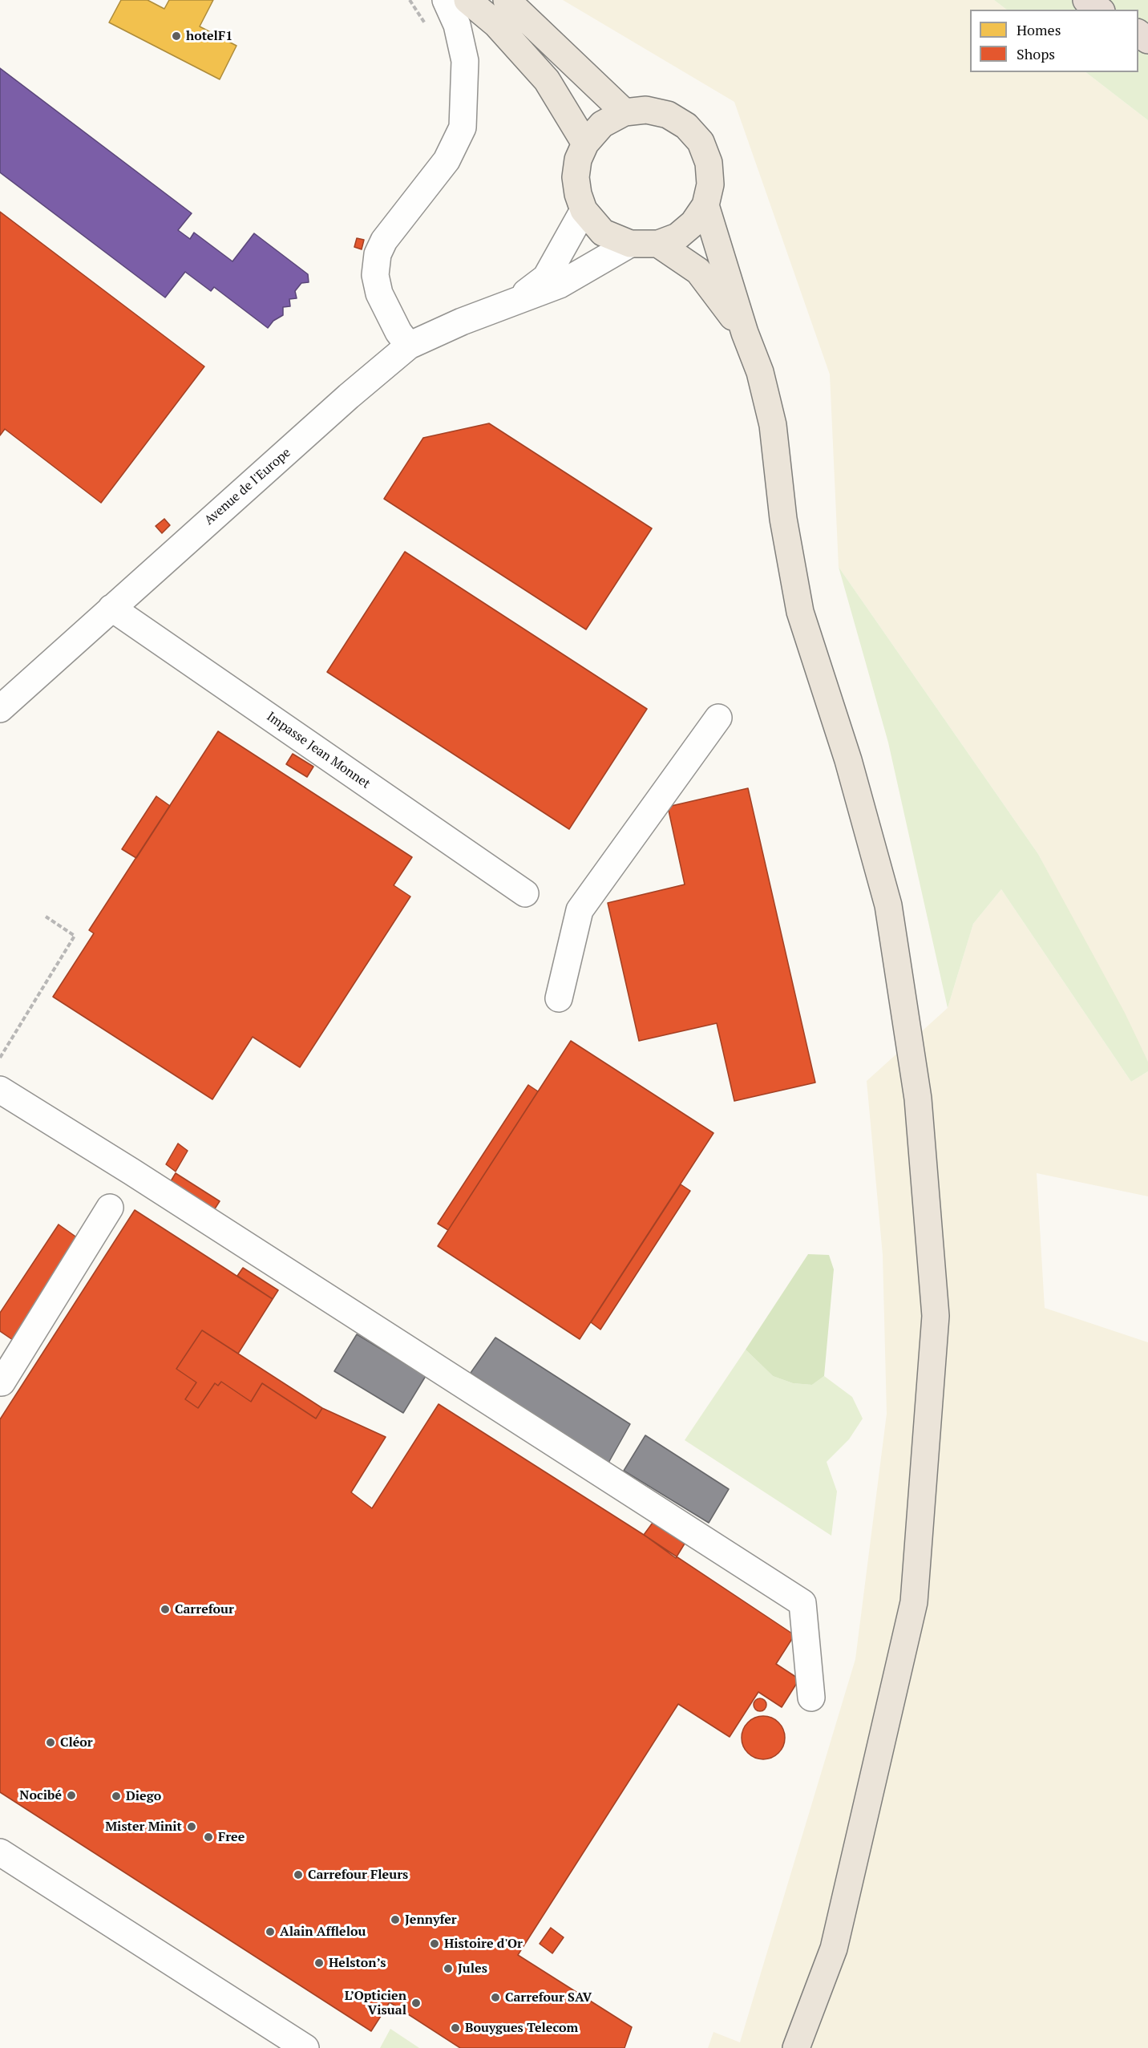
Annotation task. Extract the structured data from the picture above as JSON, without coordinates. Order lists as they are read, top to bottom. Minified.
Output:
{"streets":{"street":["Avenue de l'Europe","Impasse Jean Monnet"]},"crossings":[["Avenue de l'Europe","Impasse Jean Monnet"]],"places":["hotelF1","Carrefour","Cléor","Nocibé","Diego","Mister Minit","Free","Carrefour Fleurs","Jennyfer","Alain Afflelou","Histoire d'Or","Helston’s","Jules","Carrefour SAV","L’Opticien Visual","Bouygues Telecom"],"legend":["Homes","Shops"]}
